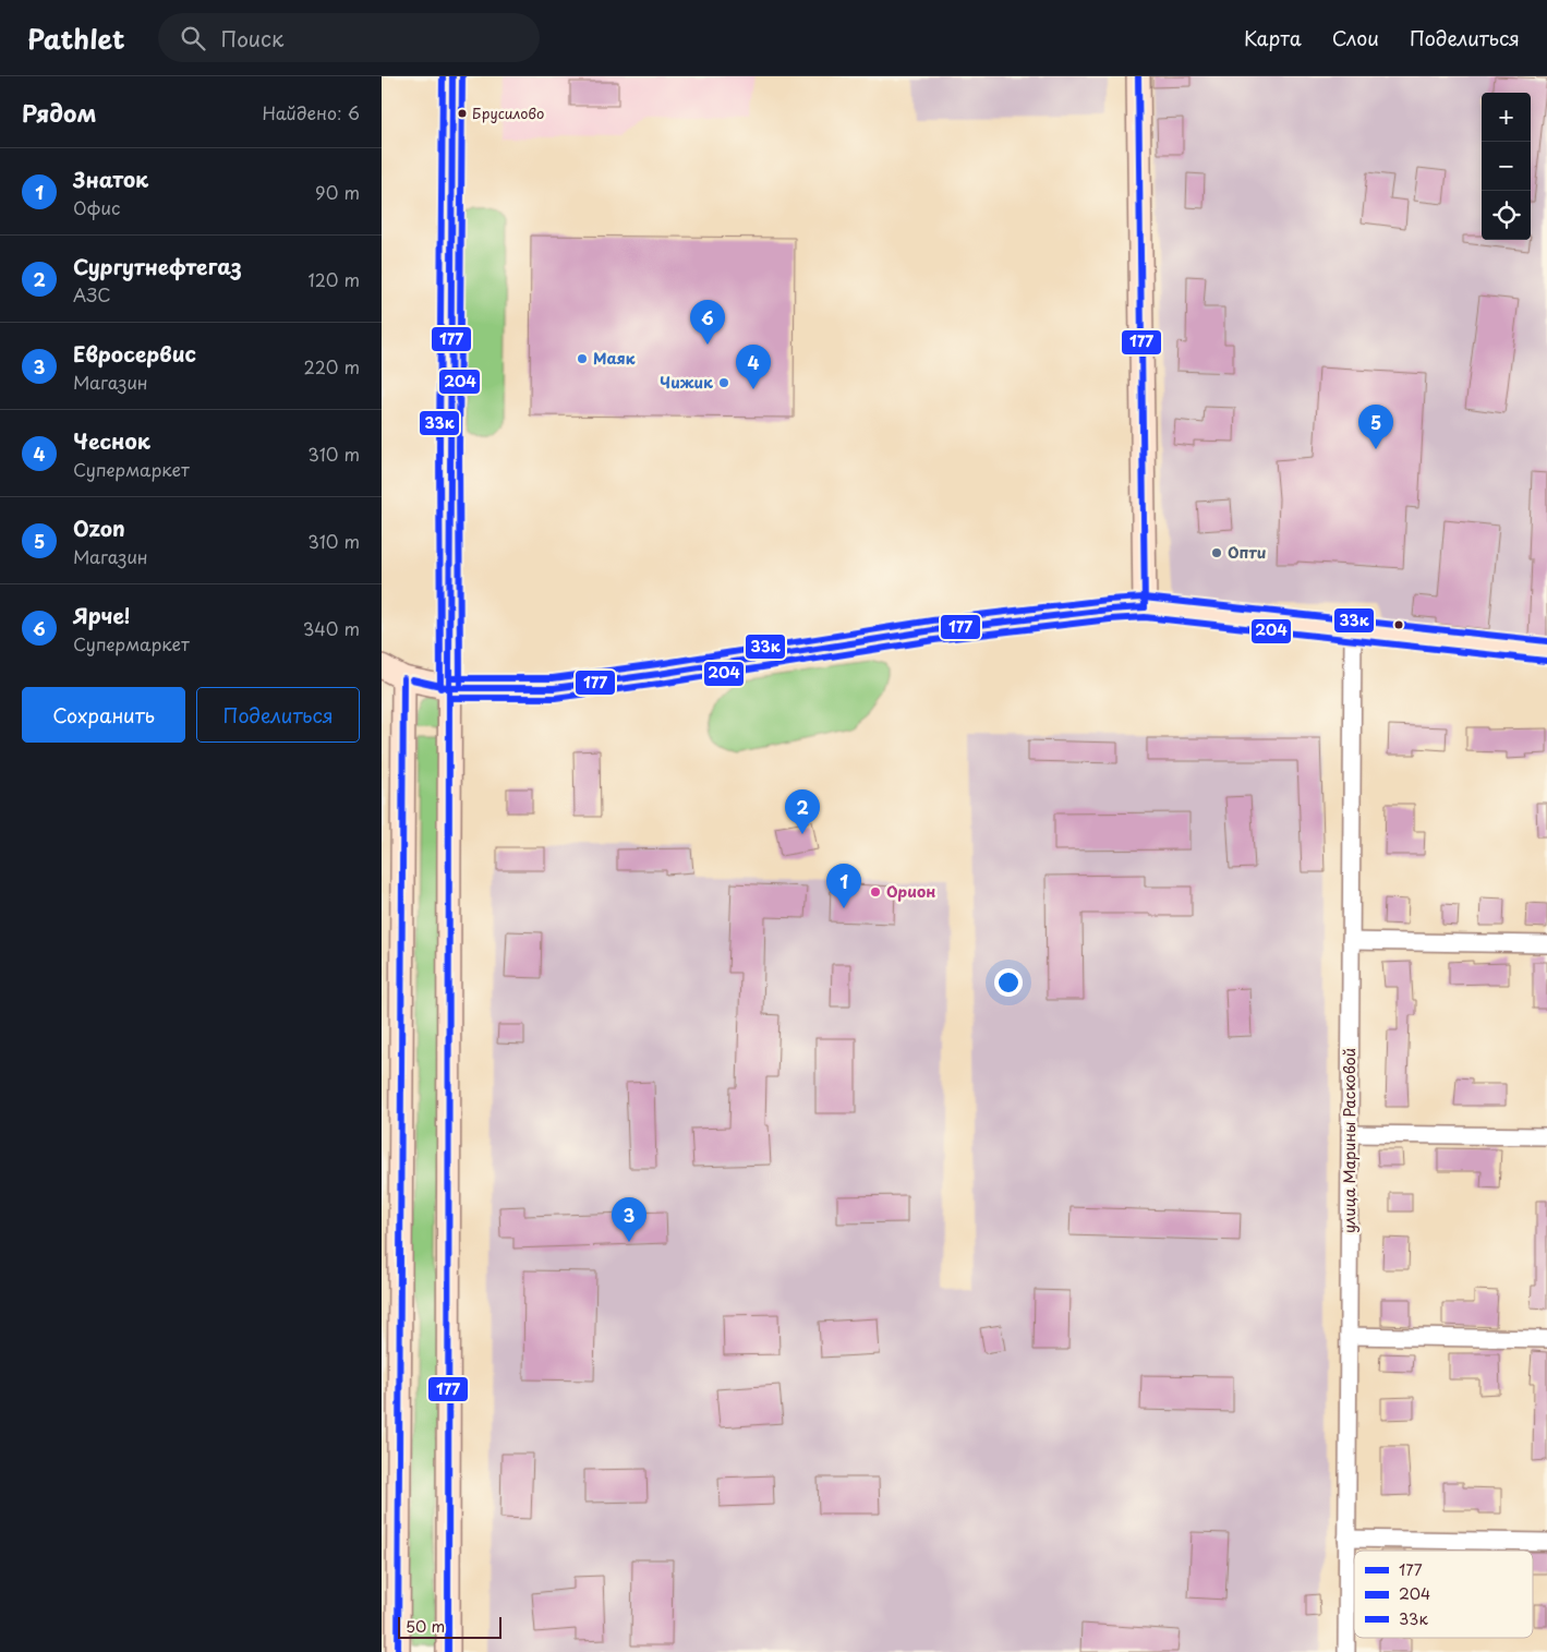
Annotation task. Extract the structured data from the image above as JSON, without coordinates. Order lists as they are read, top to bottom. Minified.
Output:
{"streets":{"street":["улица Марины Расковой"]},"places":["Брусилово","Маяк","Чижик","Опти","Орион"],"lines":["transit line 177","transit line 204","transit line 33к"],"legend":["177","204","33к"],"scale_bar":"50 m","page":{"header":"Pathlet","search":"Поиск","nav":["Карта","Слои","Поделиться"],"heading":["Рядом","Найдено: 6"],"map_buttons":["+","−"],"list":[{"mark":"1","name":"Знаток","note":"Офис","value":"90 m"},{"mark":"2","name":"Сургутнефтегаз","note":"АЗС","value":"120 m"},{"mark":"3","name":"Евросервис","note":"Магазин","value":"220 m"},{"mark":"4","name":"Чеснок","note":"Супермаркет","value":"310 m"},{"mark":"5","name":"Ozon","note":"Магазин","value":"310 m"},{"mark":"6","name":"Ярче!","note":"Супермаркет","value":"340 m"}],"pins":["6","4","5","2","1","3"],"buttons":["Сохранить","Поделиться"],"scale":"50 m"}}
